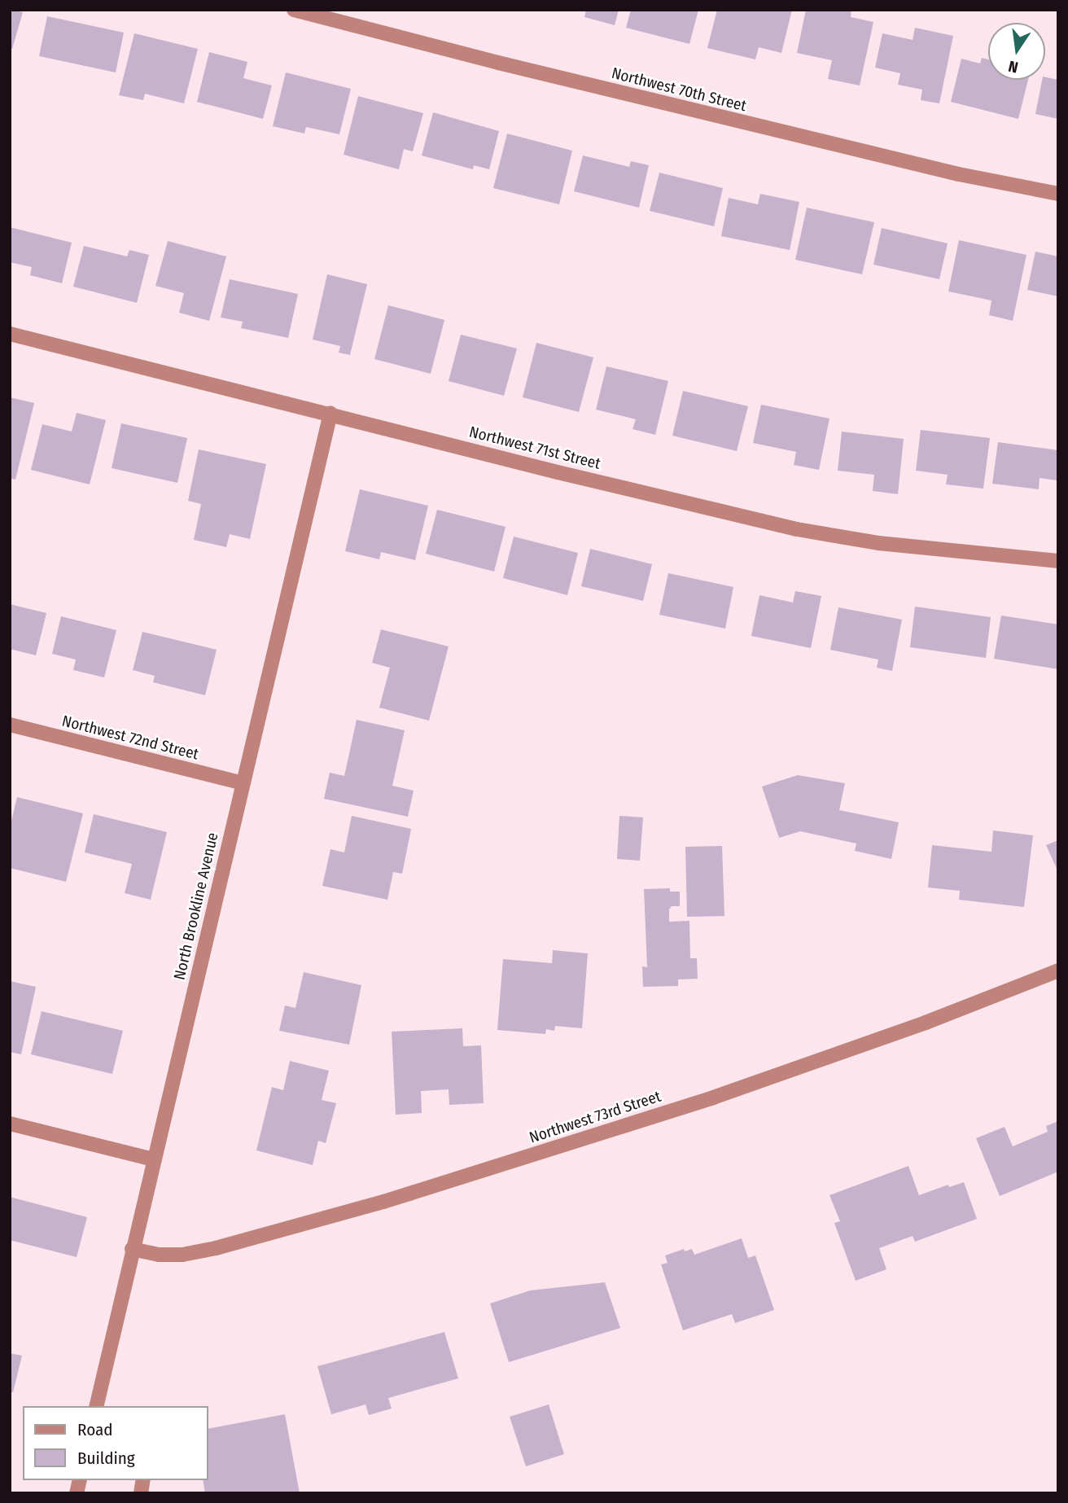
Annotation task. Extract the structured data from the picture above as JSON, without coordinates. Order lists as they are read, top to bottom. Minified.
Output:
{"streets":{"street":["Northwest 70th Street","Northwest 71st Street","Northwest 72nd Street","North Brookline Avenue","Northwest 73rd Street"]},"crossings":[["Northwest 71st Street","North Brookline Avenue"],["Northwest 72nd Street","North Brookline Avenue"],["North Brookline Avenue","Northwest 73rd Street"]],"legend":["Road","Building"],"north":"bottom"}
